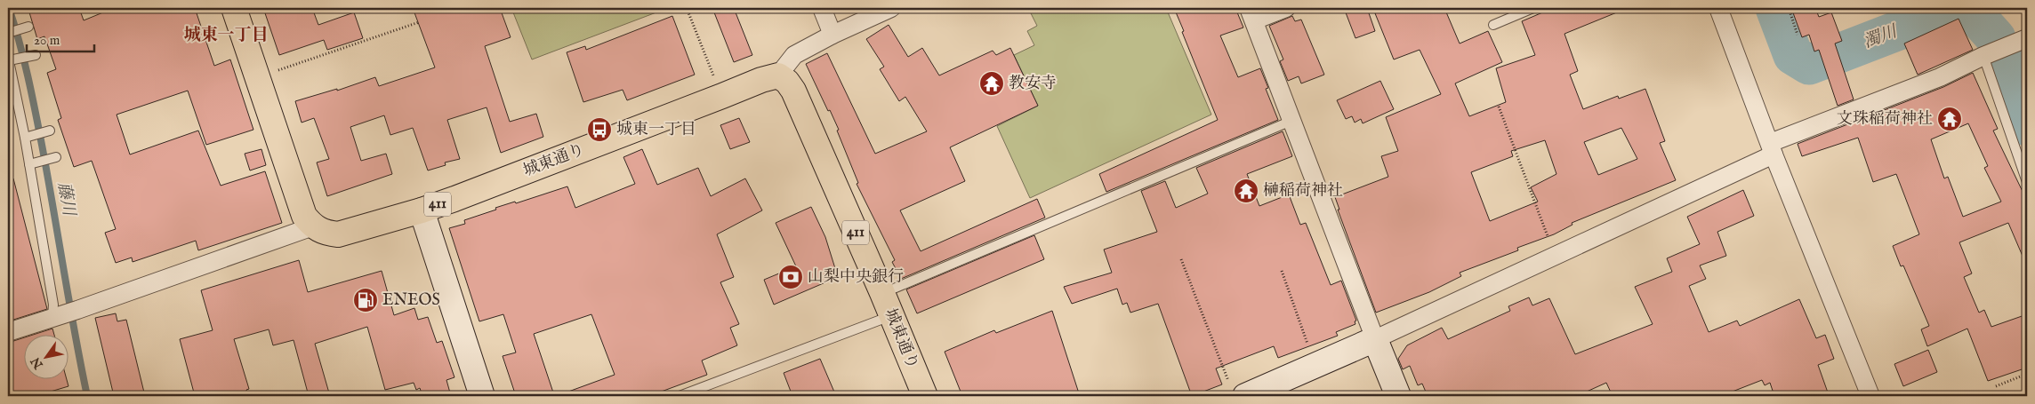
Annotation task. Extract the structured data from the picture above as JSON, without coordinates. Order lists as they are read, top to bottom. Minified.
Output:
{"streets":{"highway":["城東通り","411"]},"districts":["城東一丁目"],"water":["濁川","藤川"],"places":{"temple":["教安寺","文珠稲荷神社","榊稲荷神社"],"bus stop":["城東一丁目"],"bank":["山梨中央銀行"],"fuel station":["ENEOS"]},"scale_bar":"20 m","north":"bottom left"}
